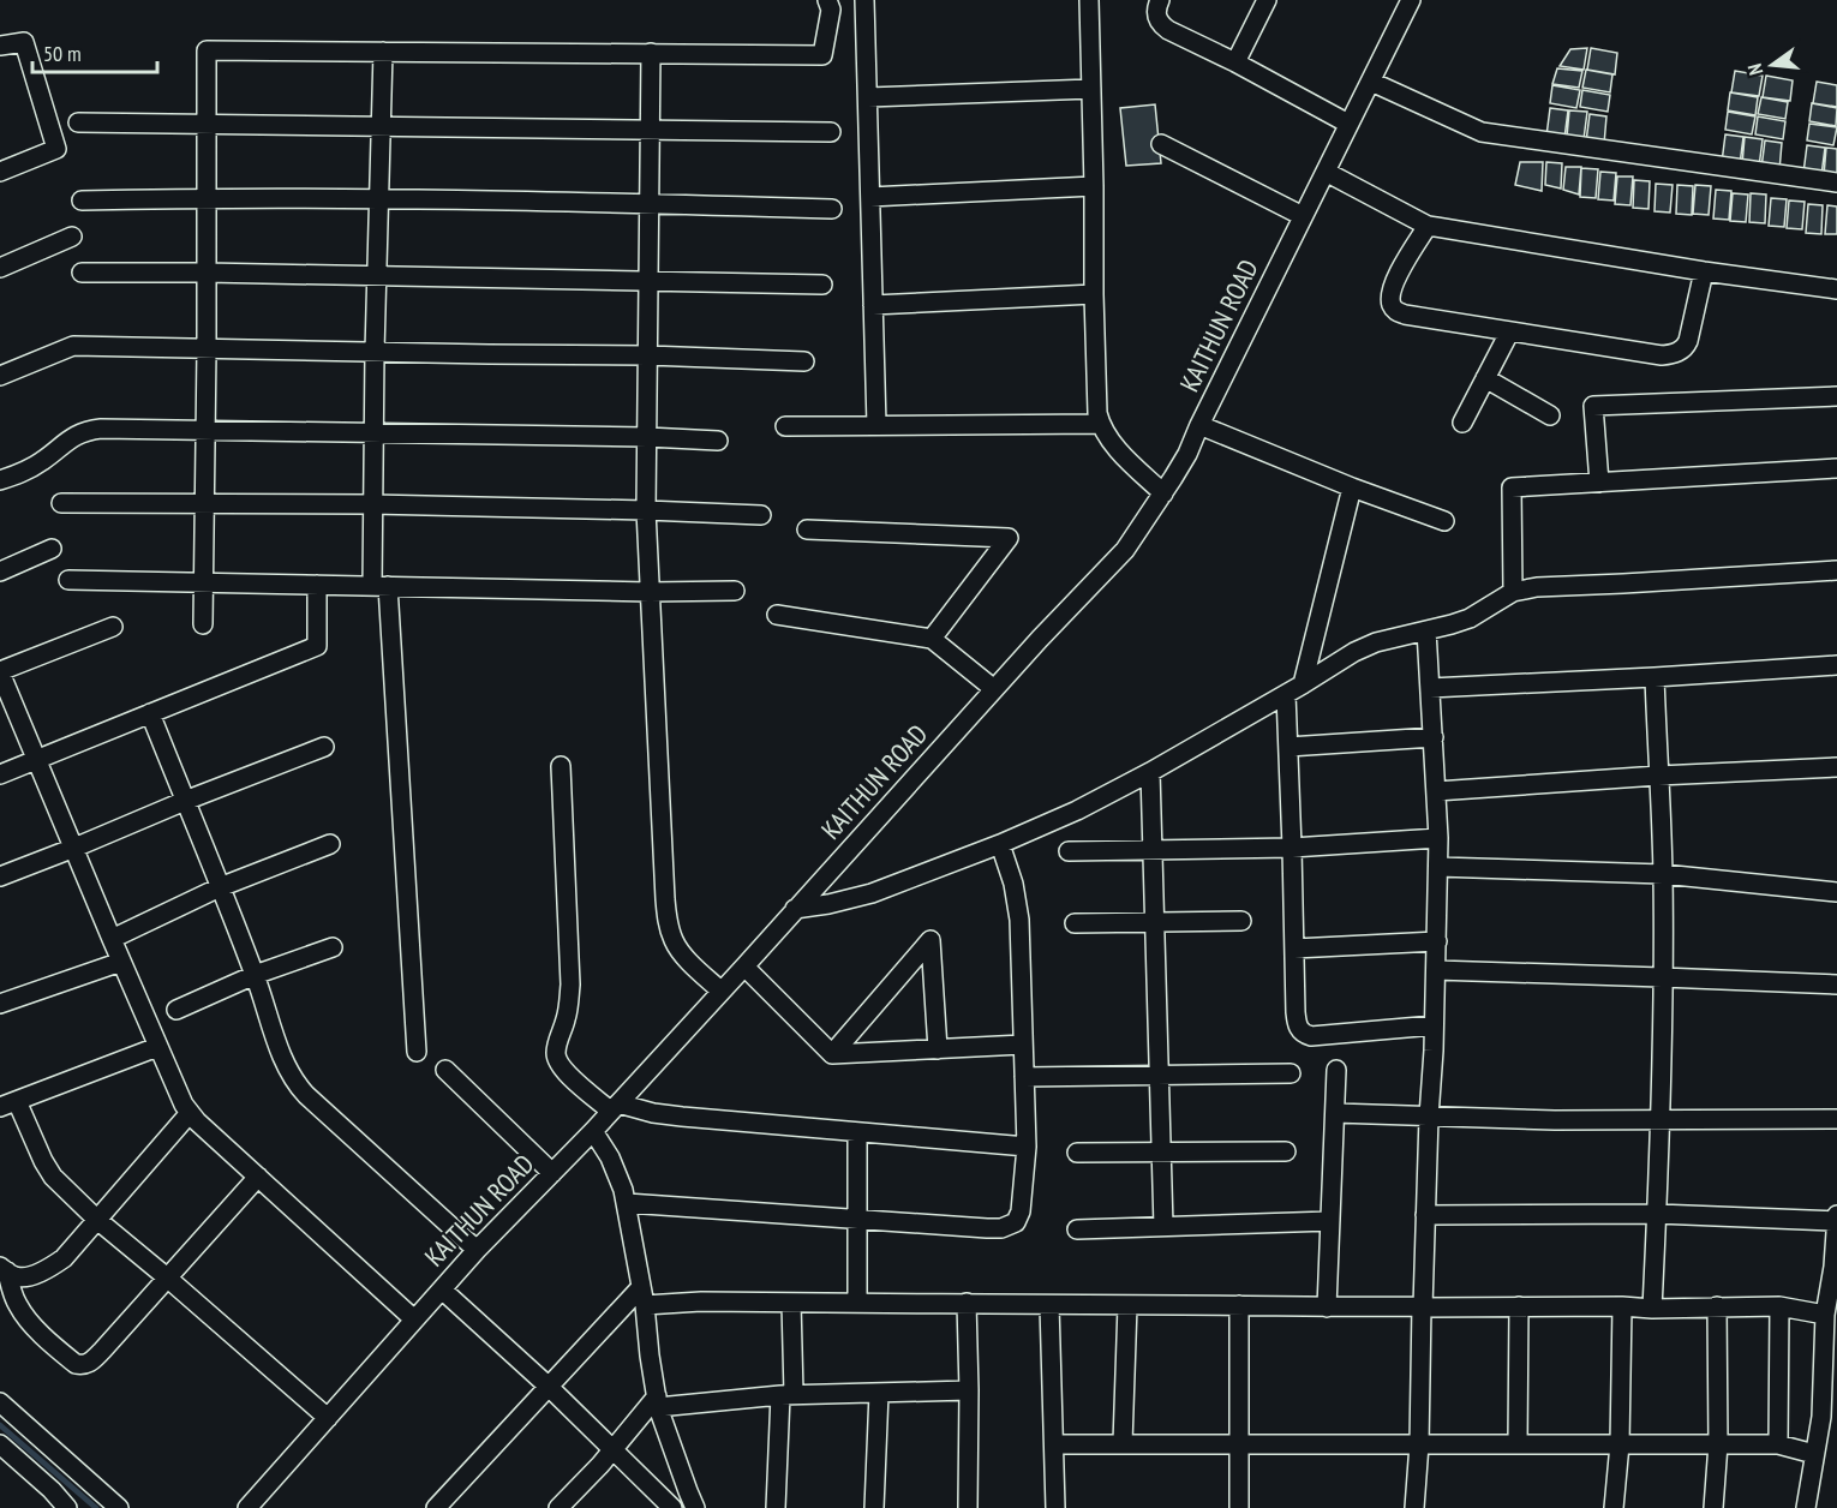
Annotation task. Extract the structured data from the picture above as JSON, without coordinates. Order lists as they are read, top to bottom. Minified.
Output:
{"streets":{"street":["KAITHUN ROAD"]},"scale_bar":"50 m","north":"left"}
